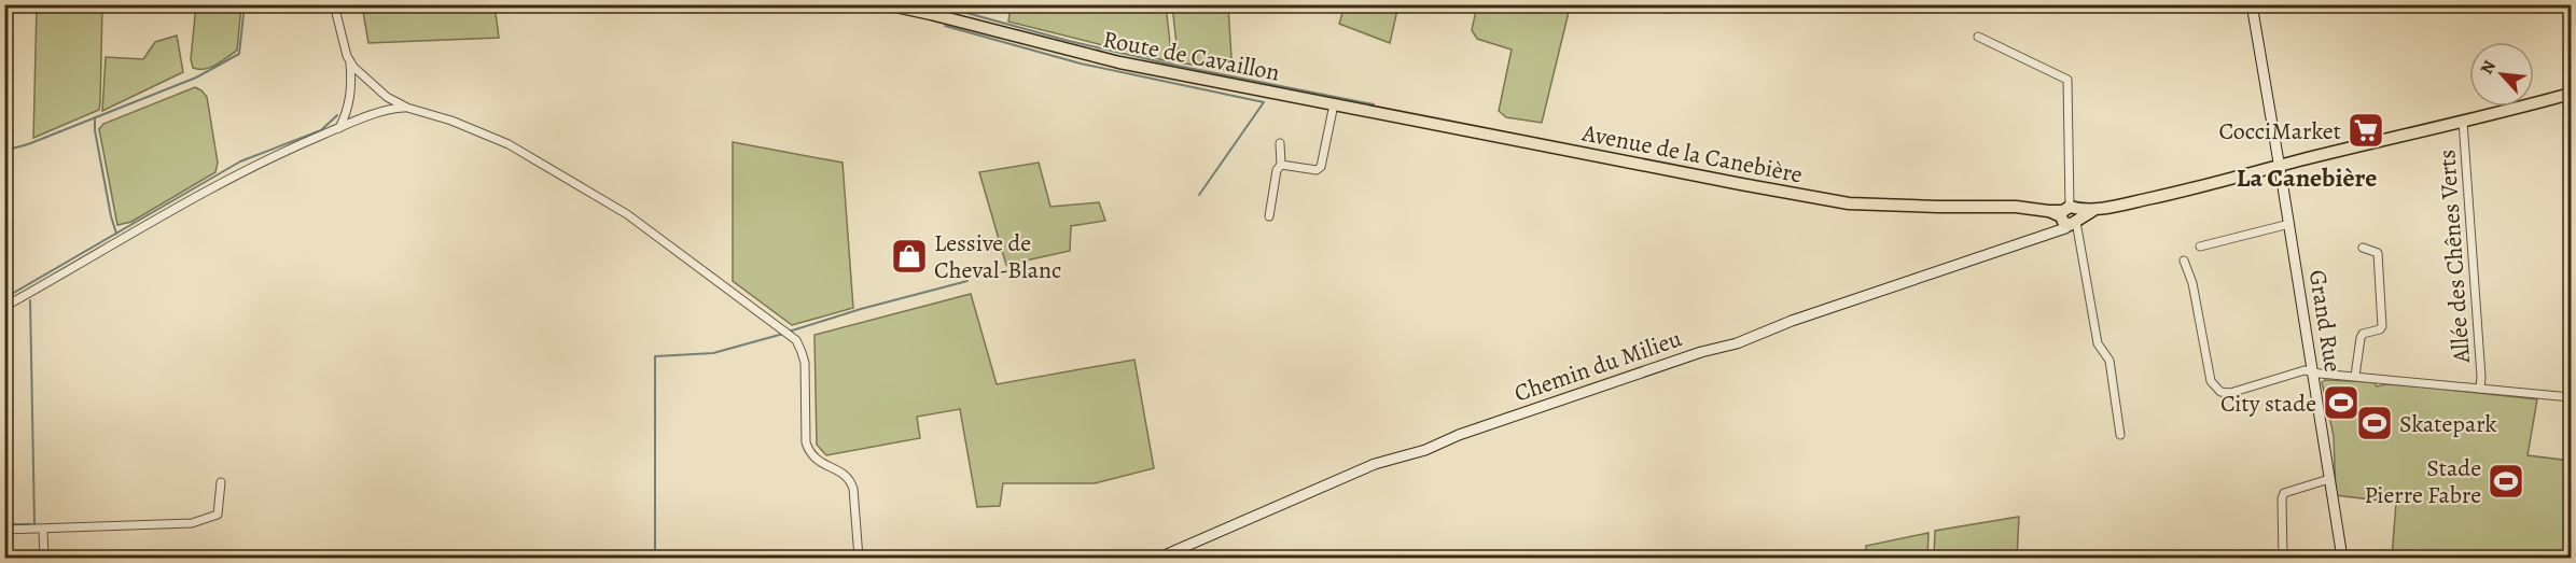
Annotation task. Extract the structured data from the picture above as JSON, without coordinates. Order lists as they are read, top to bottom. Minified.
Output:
{"streets":{"main road":["Route de Cavaillon","Avenue de la Canebière"],"street":["Allée des Chênes Verts","Grand Rue","Chemin du Milieu"]},"crossings":[["Route de Cavaillon","Avenue de la Canebière"],["Avenue de la Canebière","Chemin du Milieu"]],"districts":["La Canebière"],"places":{"supermarket":["CocciMarket"],"shop":["Lessive de Cheval-Blanc"],"sports":["City stade","Skatepark","Stade Pierre Fabre"]},"north":"top left"}
